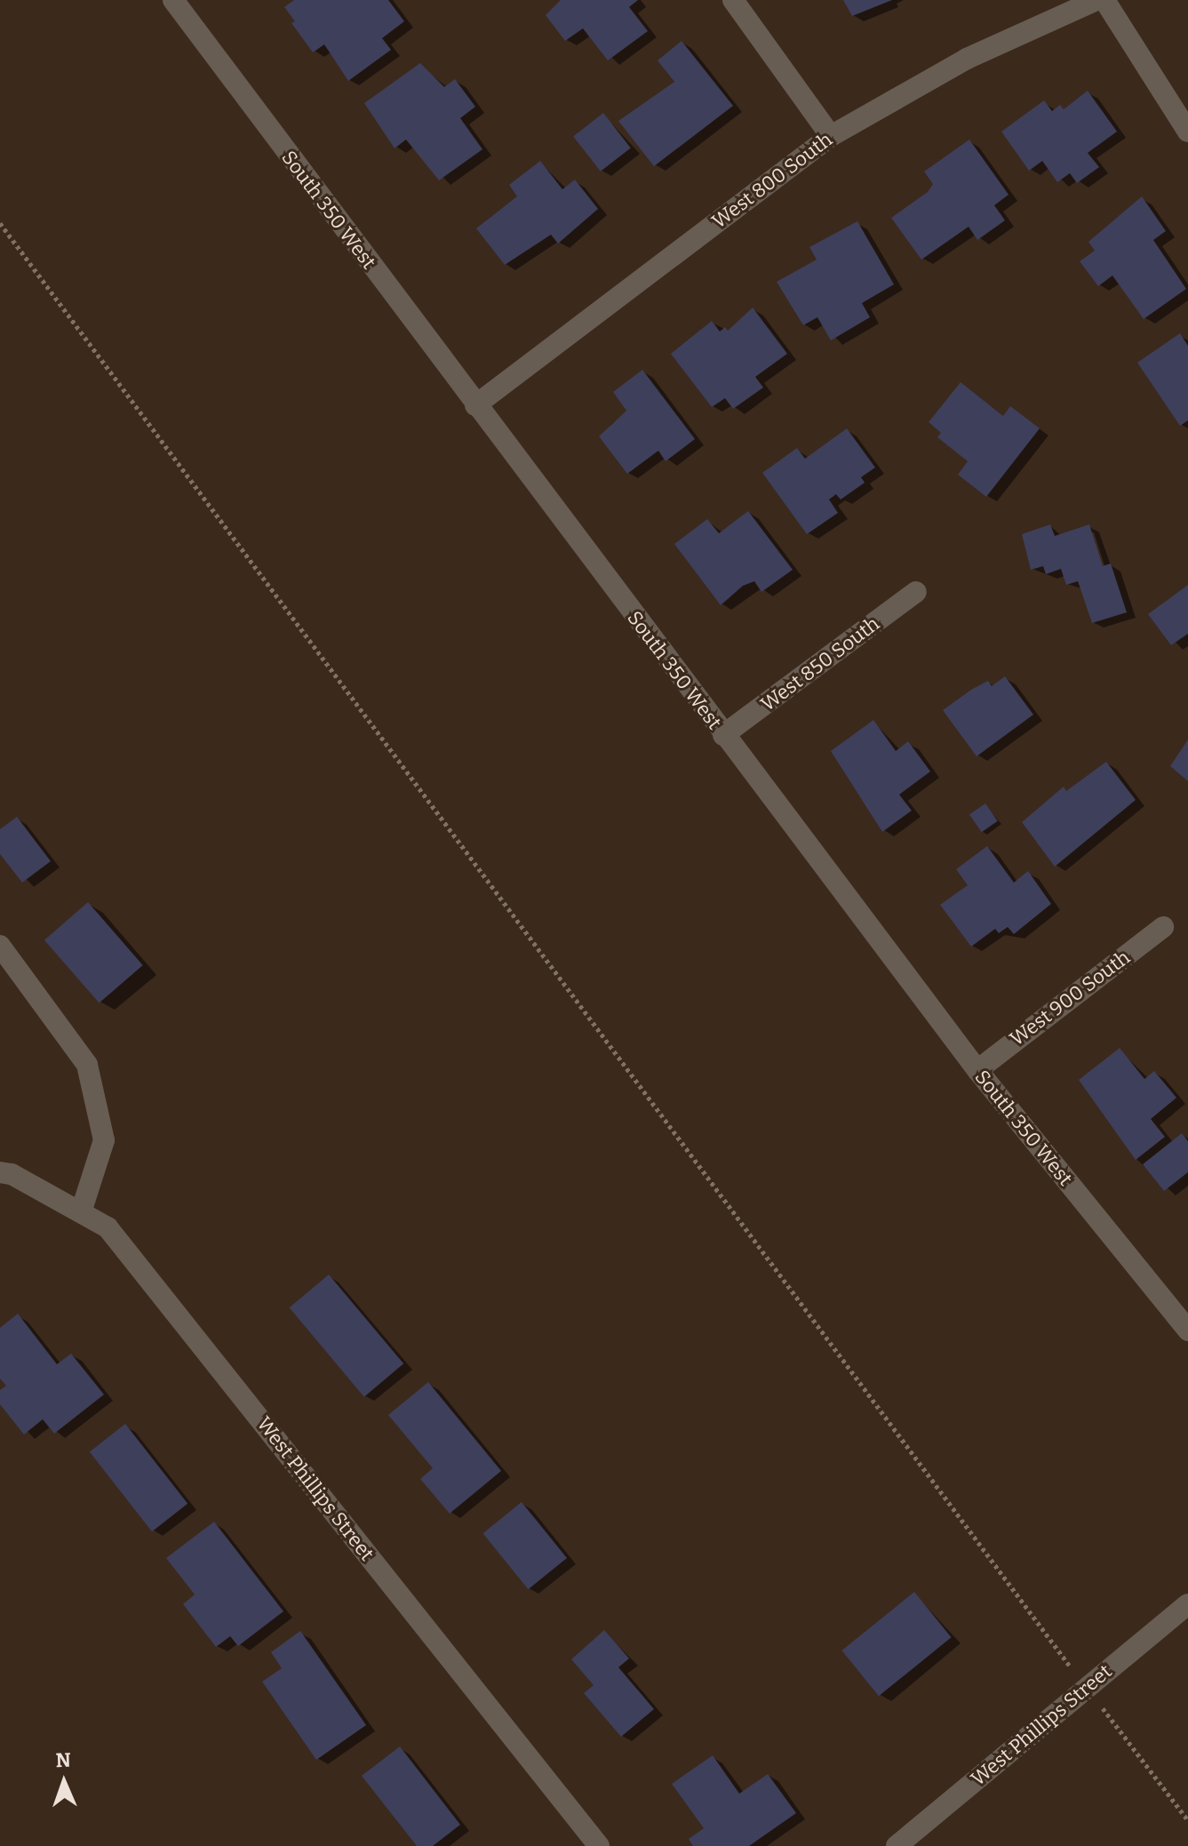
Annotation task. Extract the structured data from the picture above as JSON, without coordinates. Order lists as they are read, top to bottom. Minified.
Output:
{"streets":{"street":["West 800 South","South 350 West","West 850 South","West 900 South","West Phillips Street"]},"crossings":[["West 800 South","South 350 West"],["South 350 West","West 850 South"],["South 350 West","West 900 South"]],"north":"top"}
